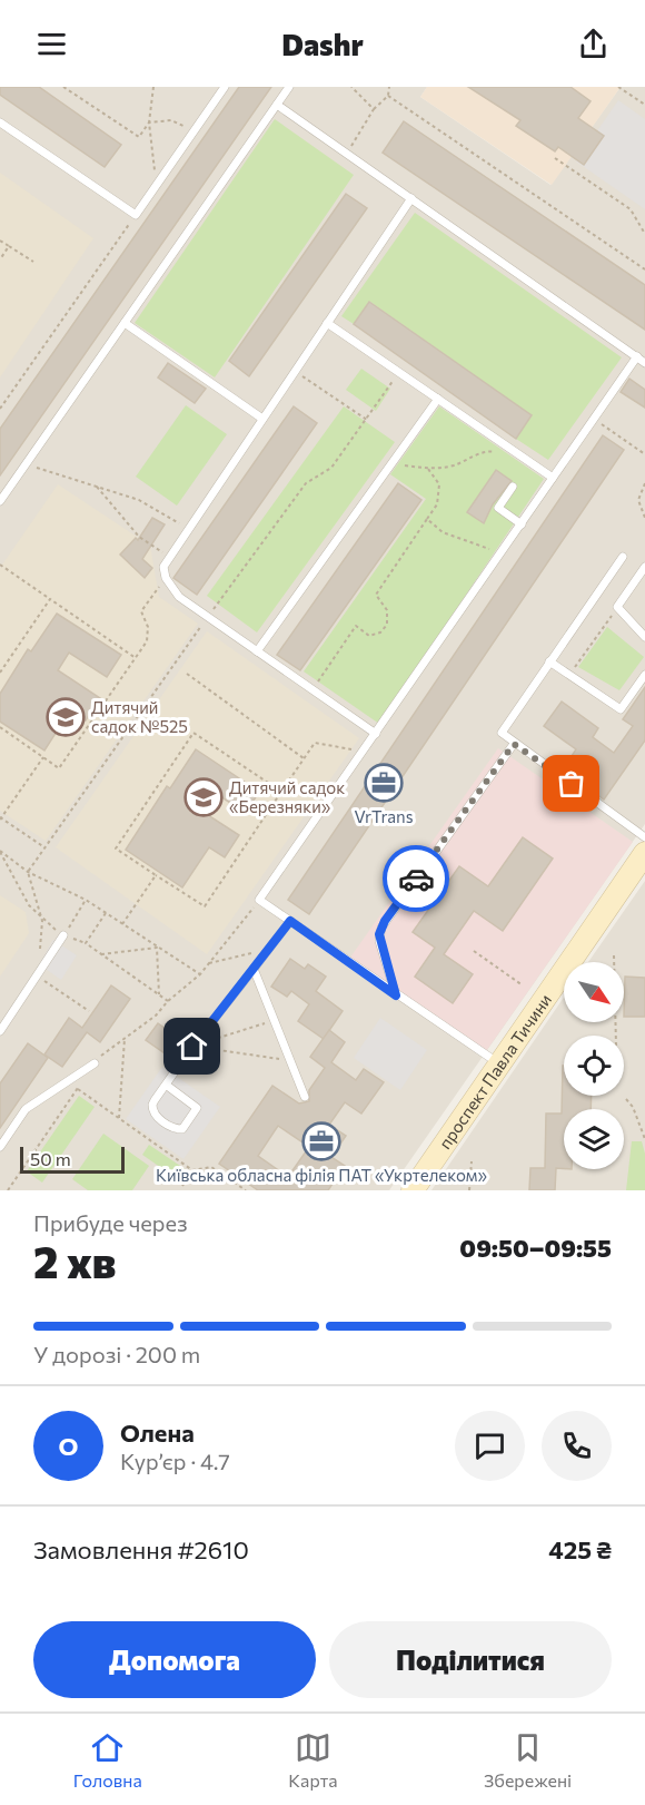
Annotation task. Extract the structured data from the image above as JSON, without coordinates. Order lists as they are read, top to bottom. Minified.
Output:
{"streets":{"street":["проспект Павла Тичини"]},"places":{"school or university":["Дитячий садок №525","Дитячий садок «Березняки»"],"office":["VrTrans","Київська обласна філія ПАТ «Укртелеком»"]},"scale_bar":"50 m","north":"bottom right","page":{"header":"Dashr","scale":"50 m","heading":["2 хв","Прибуде через","09:50–09:55"],"panel":["Олена","Кур’єр · 4.7","Замовлення #2610","425 ₴"],"bar":"У дорозі · 200 m","round":"О","buttons":["Допомога","Поділитися"],"tabs":["Головна","Карта","Збережені"]}}
